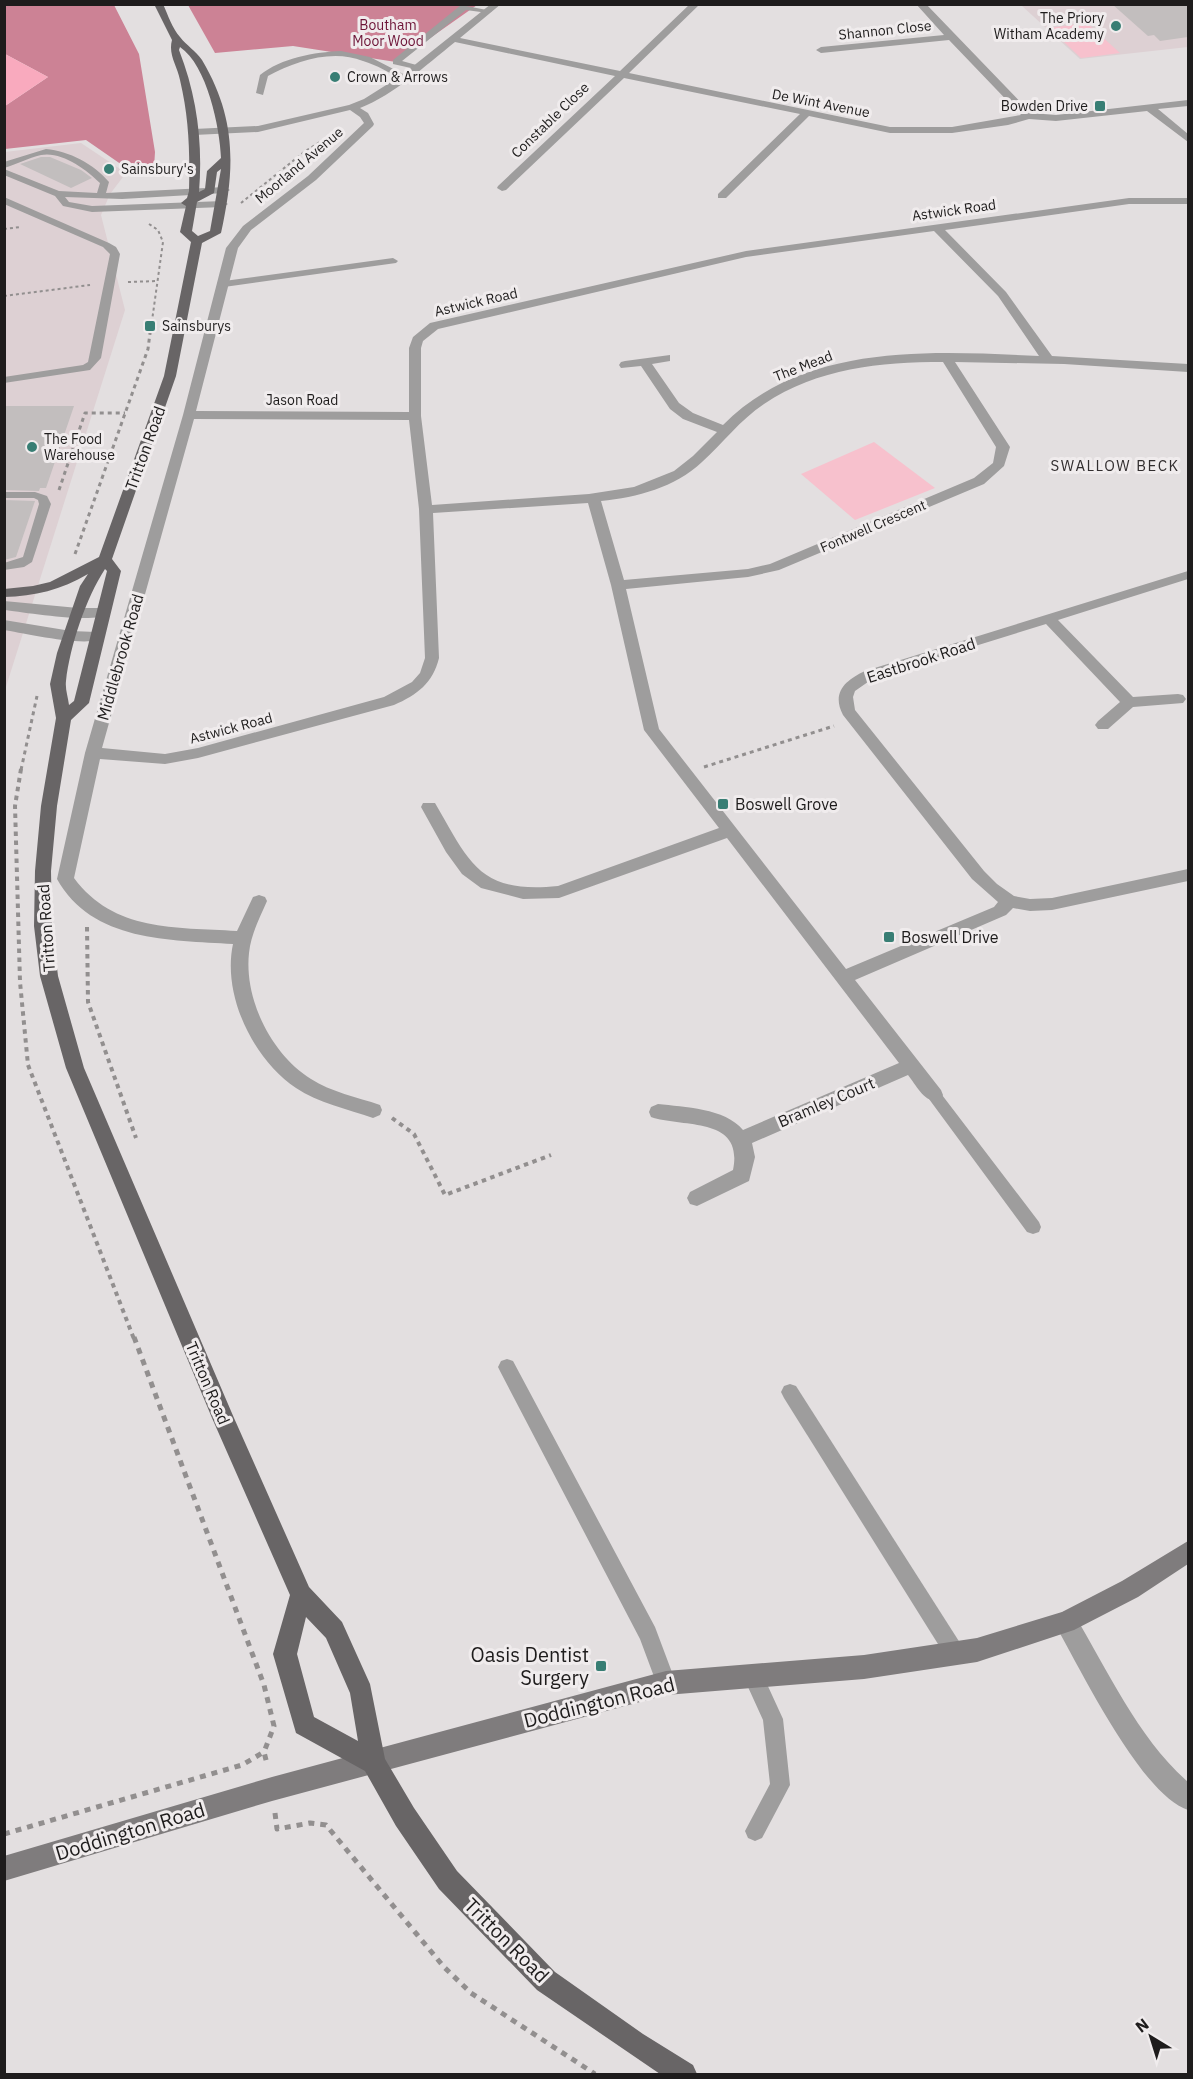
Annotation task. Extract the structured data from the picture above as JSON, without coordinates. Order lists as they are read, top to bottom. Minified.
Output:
{"streets":{"main road":["Tritton Road","Doddington Road"],"street":["Shannon Close","De Wint Avenue","Constable Close","Moorland Avenue","Astwick Road","The Mead","Jason Road","Fontwell Crescent","Middlebrook Road","Eastbrook Road","Bramley Court"]},"crossings":[["De Wint Avenue","Constable Close"],["De Wint Avenue","Moorland Avenue"],["Moorland Avenue","Tritton Road"],["Moorland Avenue","Middlebrook Road"],["Astwick Road","The Mead"],["Astwick Road","Jason Road"],["Astwick Road","Middlebrook Road"],["The Mead","Fontwell Crescent"],["Jason Road","Middlebrook Road"],["Tritton Road","Doddington Road"]],"districts":["SWALLOW BECK"],"parks":["Boutham Moor Wood"],"places":{"other":["The Priory Witham Academy","Crown & Arrows","Sainsbury's","The Food Warehouse"],"transit":["Bowden Drive","Sainsburys","Boswell Grove","Boswell Drive","Oasis Dentist Surgery"]},"north":"top left"}
